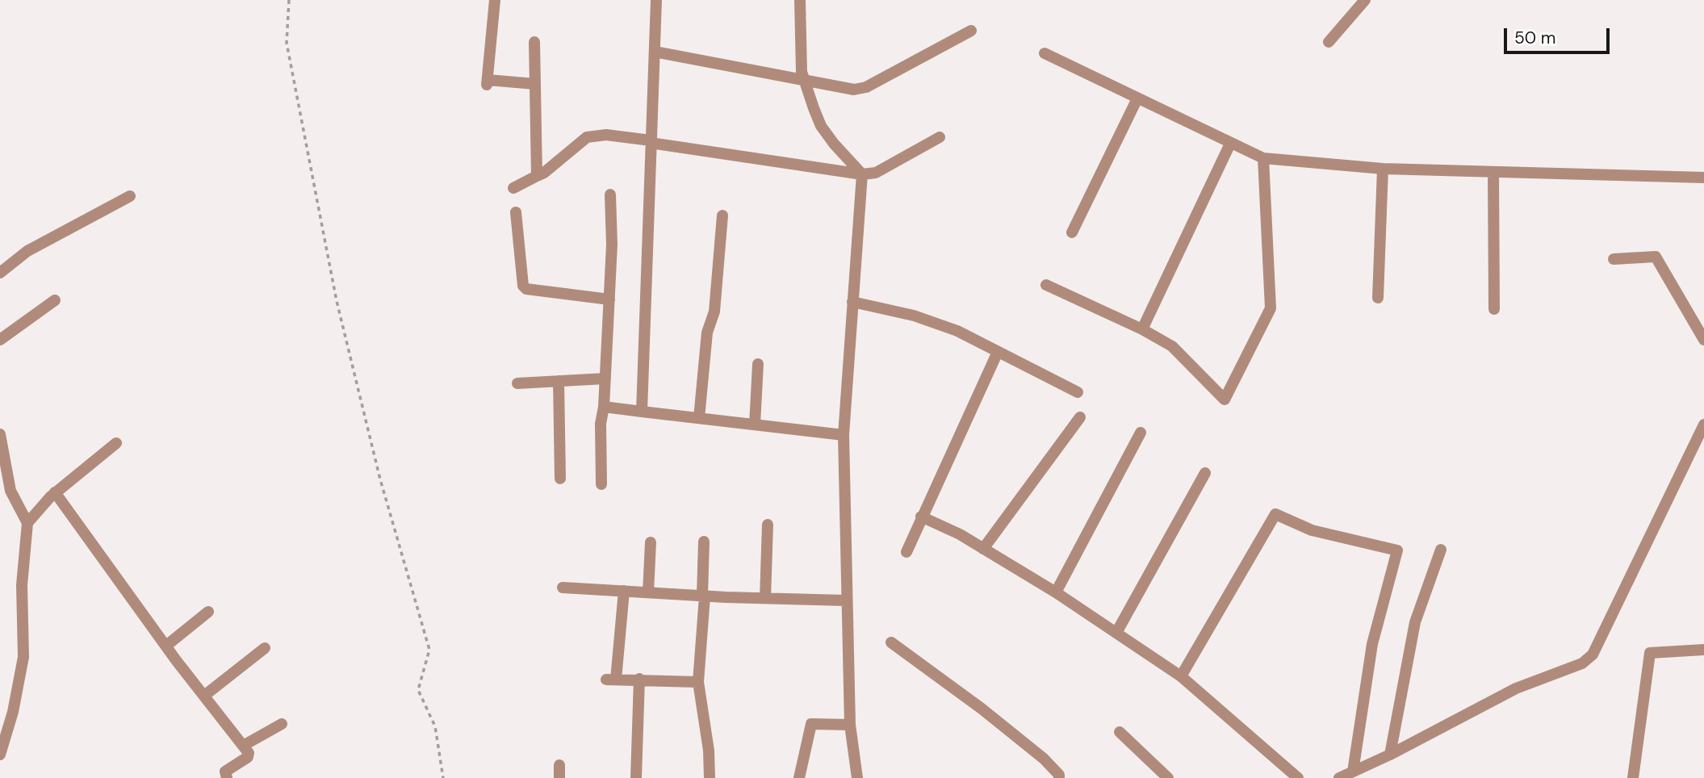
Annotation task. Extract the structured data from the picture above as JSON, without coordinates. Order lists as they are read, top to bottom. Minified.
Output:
{"scale_bar":"50 m"}
